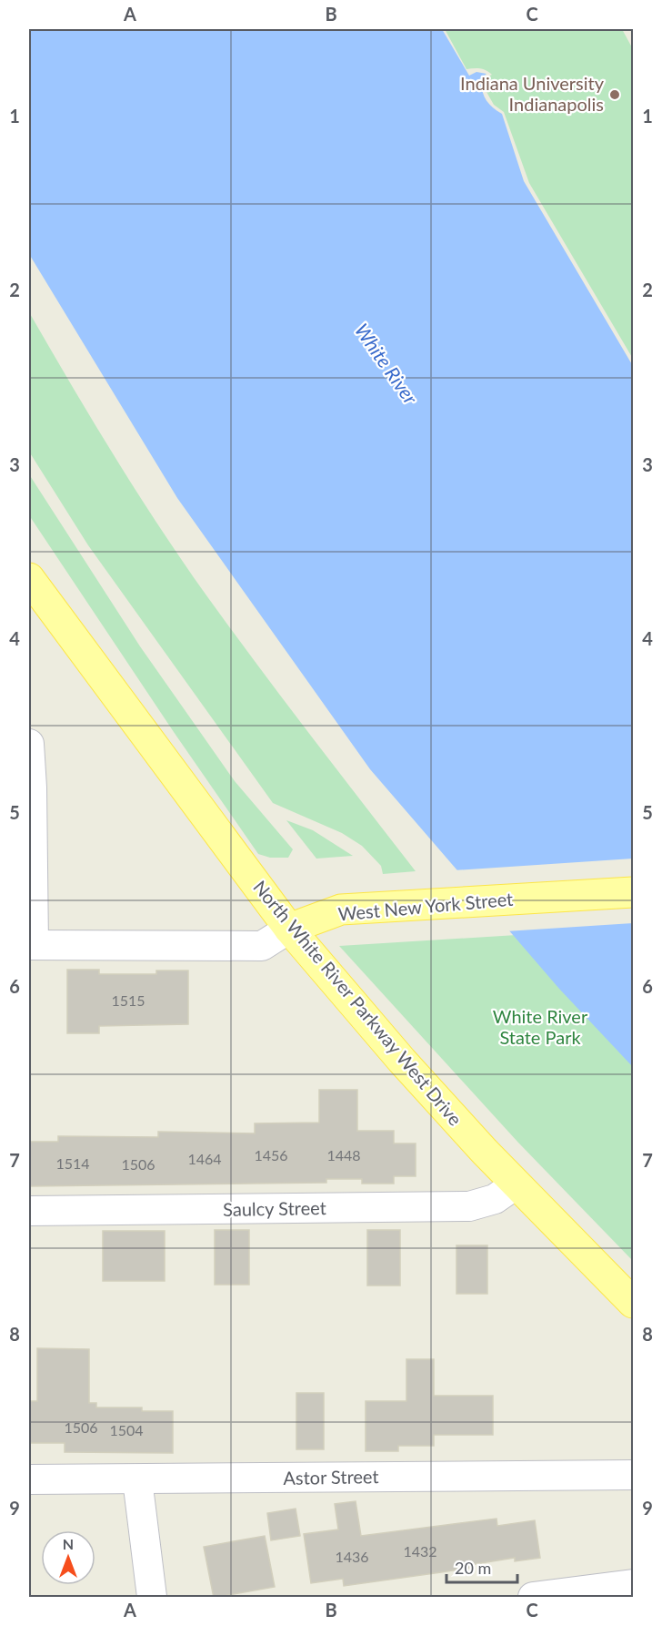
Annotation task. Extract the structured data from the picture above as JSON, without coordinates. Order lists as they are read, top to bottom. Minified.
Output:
{"streets":{"main road":["West New York Street","North White River Parkway West Drive"],"street":["Saulcy Street","Astor Street"]},"crossings":[["West New York Street","North White River Parkway West Drive"],["North White River Parkway West Drive","Saulcy Street"]],"water":["White River"],"parks":["White River State Park"],"places":["Indiana University Indianapolis"],"house_numbers":["1515","1456","1448","1464","1514","1506","1506","1504","1432","1436"],"scale_bar":"20 m","north":"top","grid":{"columns":["A","B","C"],"rows":["1","2","3","4","5","6","7","8","9"]}}
